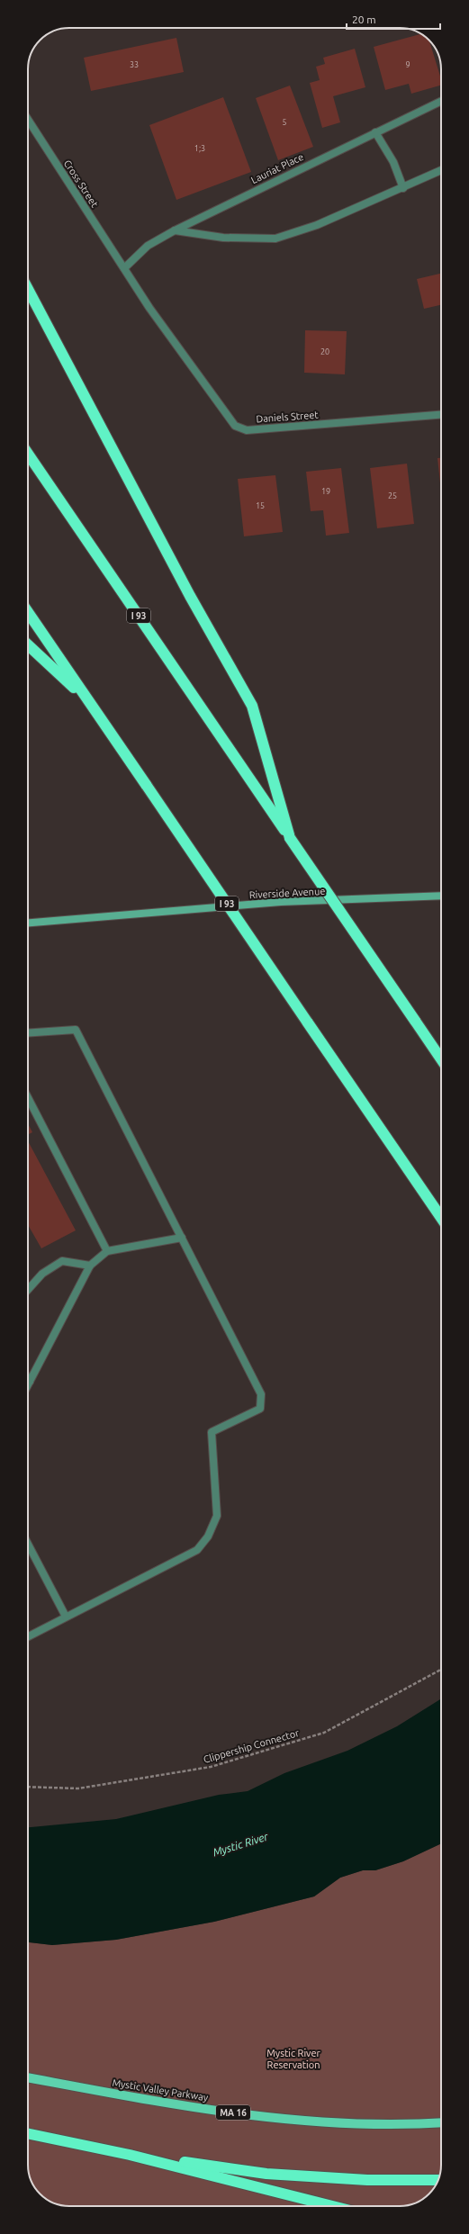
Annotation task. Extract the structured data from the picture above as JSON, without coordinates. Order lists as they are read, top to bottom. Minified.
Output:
{"streets":{"highway":["I 93"],"main road":["Riverside Avenue","Mystic Valley Parkway","MA 16"],"street":["Lauriat Place","Cross Street","Daniels Street"],"path":["Clippership Connector"]},"crossings":[["Lauriat Place","Cross Street"],["Lauriat Place","Daniels Street"],["Cross Street","Daniels Street"]],"water":["Mystic River"],"parks":["Mystic River Reservation"],"house_numbers":["33","9","5","1;3","20","19","25","15"],"scale_bar":"20 m"}
